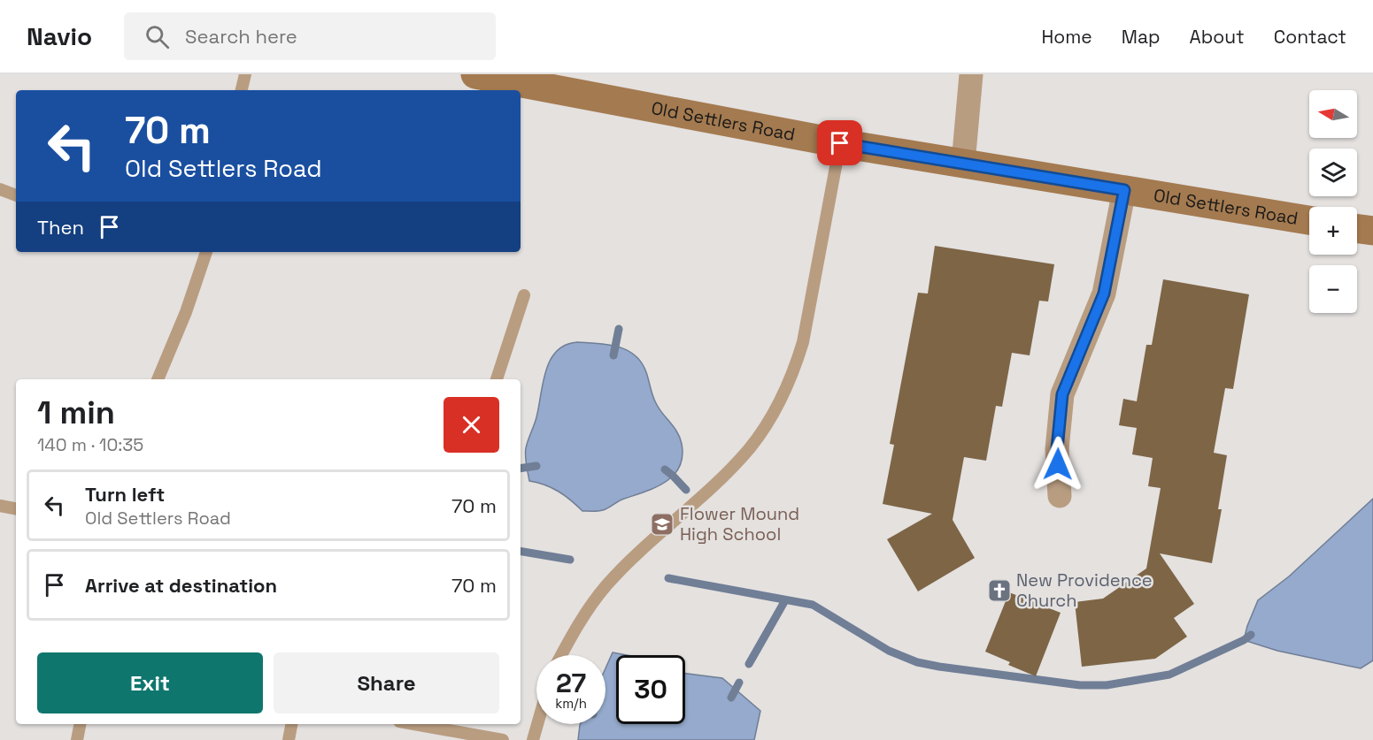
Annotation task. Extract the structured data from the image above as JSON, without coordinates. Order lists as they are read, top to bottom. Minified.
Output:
{"streets":{"main road":["Old Settlers Road"]},"places":{"school or university":["Flower Mound High School"],"church":["New Providence Church"]},"north":"left","page":{"header":"Navio","search":"Search here","nav":["Home","Map","About","Contact"],"map_buttons":["+","−"],"turn":["70 m","Old Settlers Road"],"then":"Then","heading":["1 min","140 m · 10:35"],"list":[{"name":"Turn left","note":"Old Settlers Road","value":"70 m"},{"name":"Arrive at destination","value":"70 m"}],"buttons":["Exit","Share"],"speed":"27 km/h","limit":"30"}}
